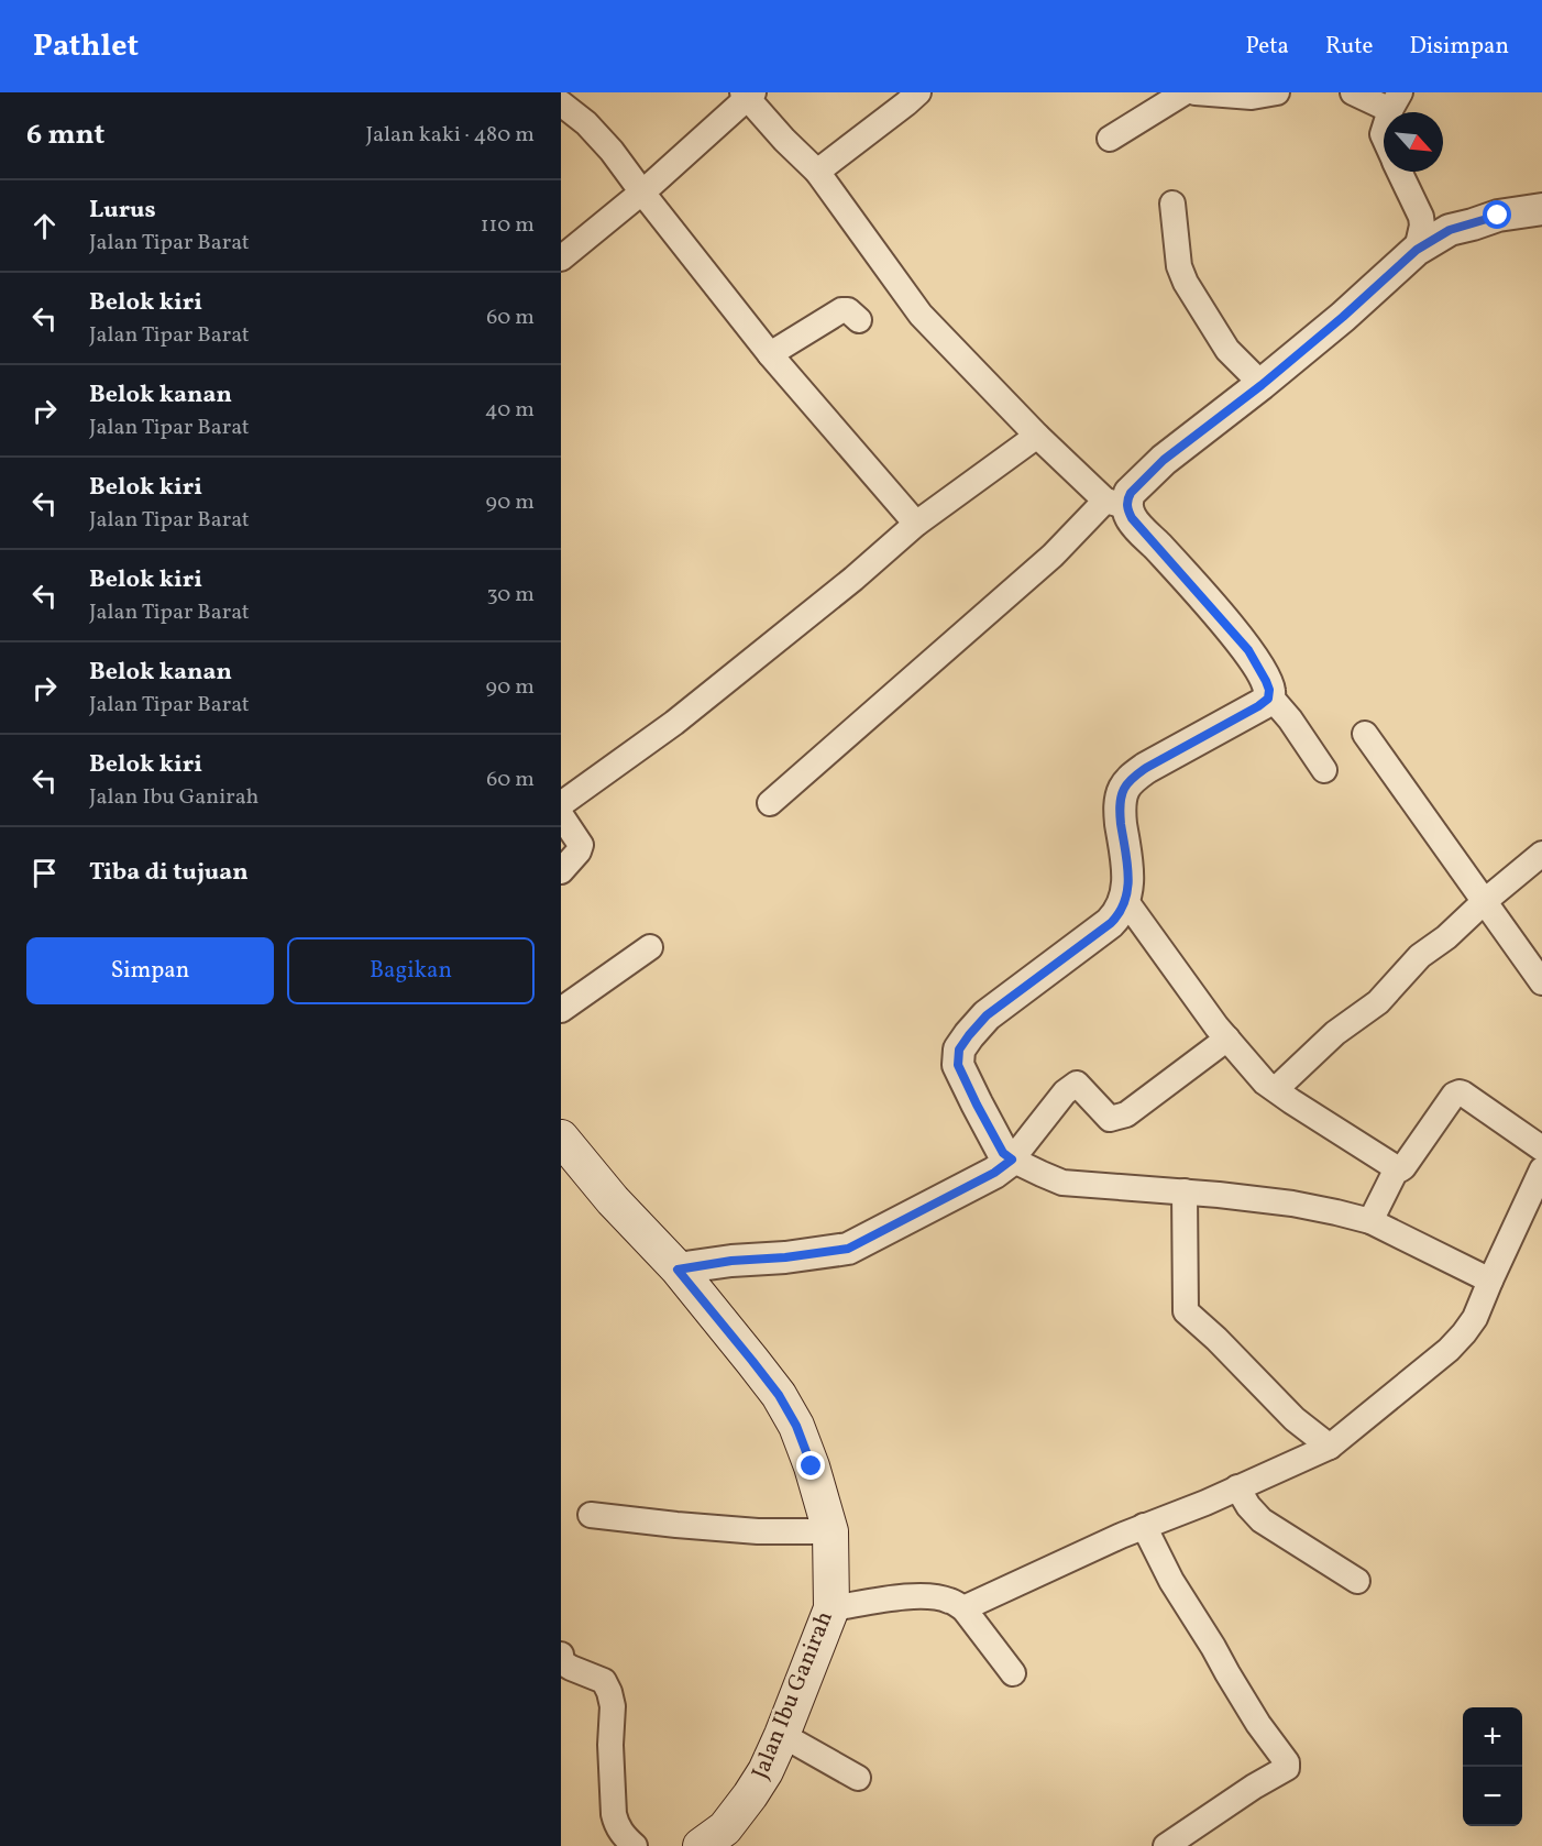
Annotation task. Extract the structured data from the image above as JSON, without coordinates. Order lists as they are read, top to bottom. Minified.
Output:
{"streets":{"main road":["Jalan Ibu Ganirah"]},"north":"bottom right","page":{"header":"Pathlet","nav":["Peta","Rute","Disimpan"],"heading":["6 mnt","Jalan kaki · 480 m"],"list":[["Lurus","Jalan Tipar Barat","110 m"],["Belok kiri","Jalan Tipar Barat","60 m"],["Belok kanan","Jalan Tipar Barat","40 m"],["Belok kiri","Jalan Tipar Barat","90 m"],["Belok kiri","Jalan Tipar Barat","30 m"],["Belok kanan","Jalan Tipar Barat","90 m"],["Belok kiri","Jalan Ibu Ganirah","60 m"],"Tiba di tujuan"],"buttons":["Simpan","Bagikan"],"map_buttons":["+","−"]}}
